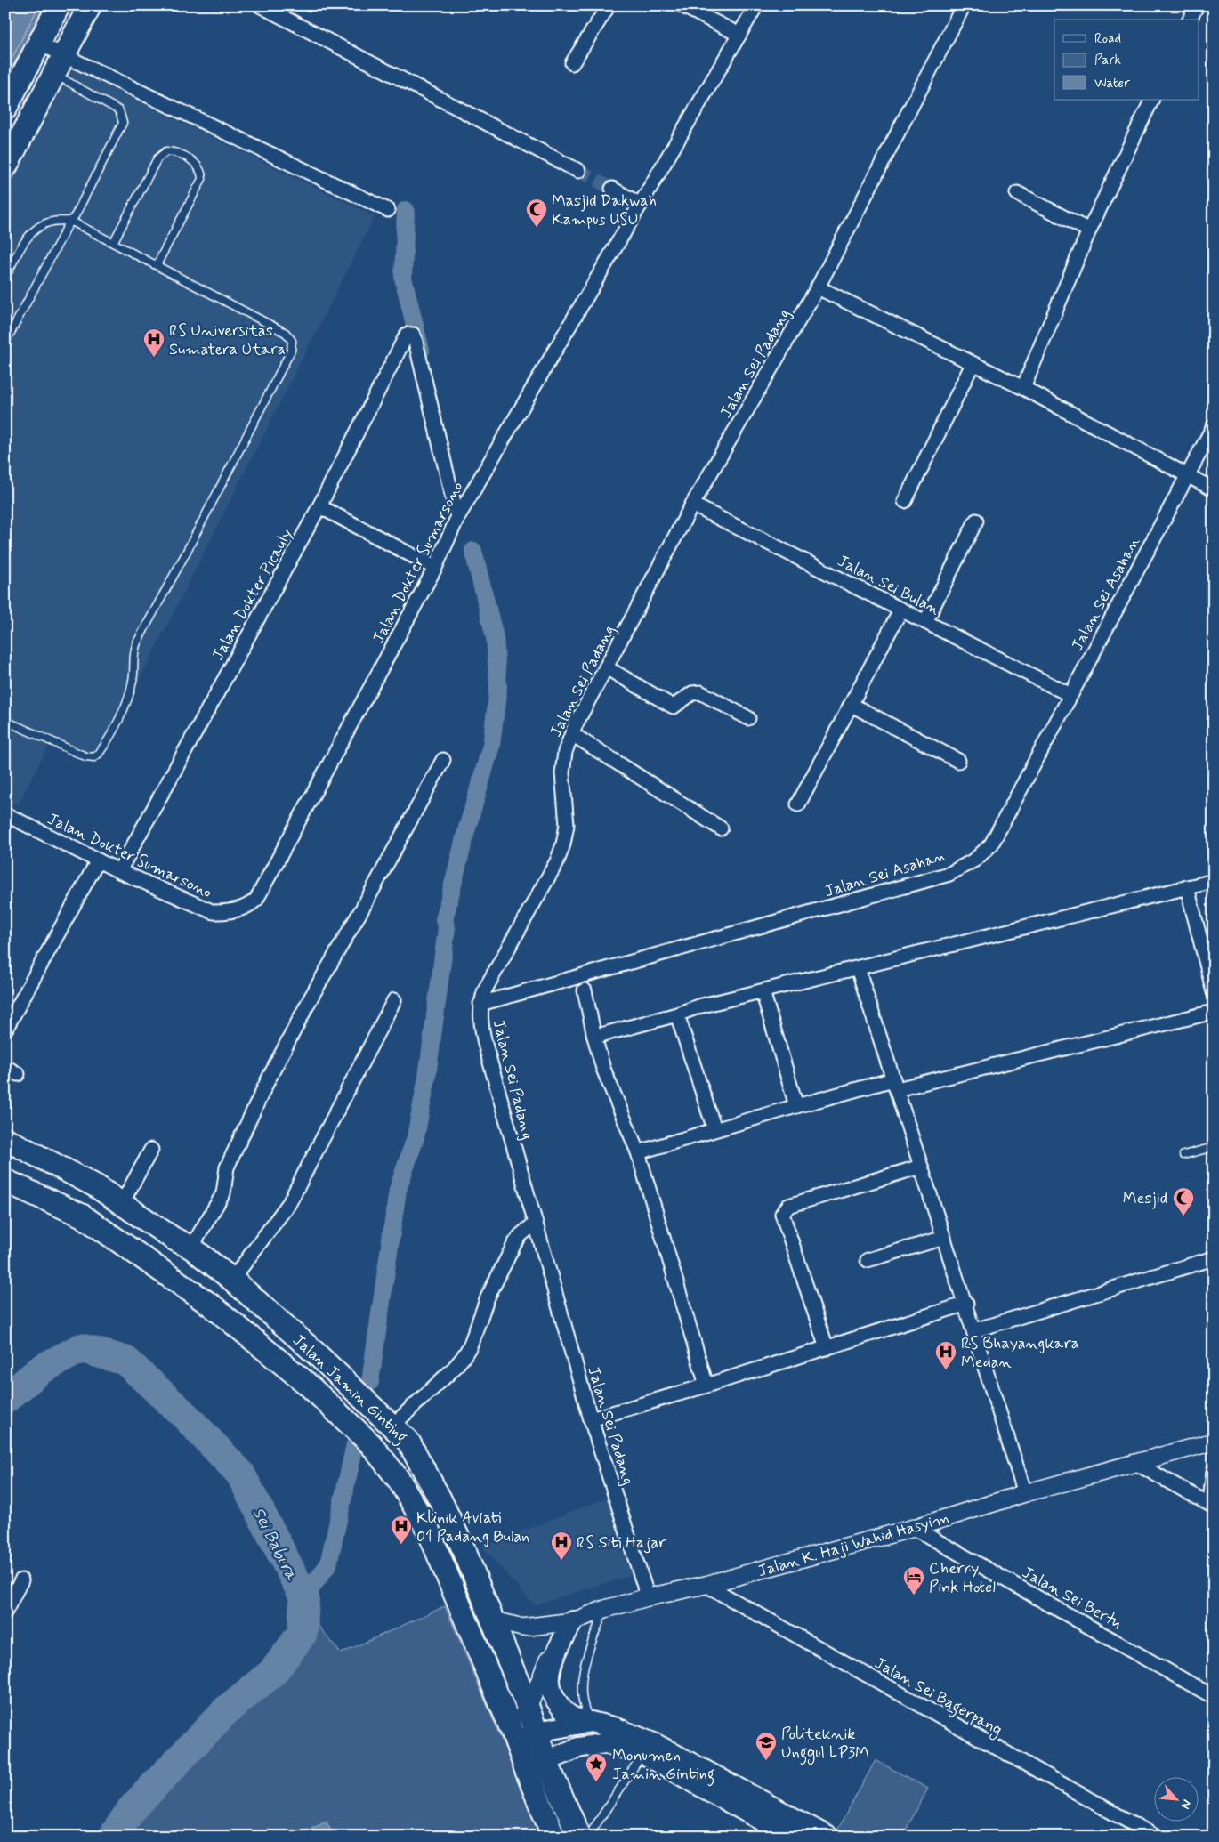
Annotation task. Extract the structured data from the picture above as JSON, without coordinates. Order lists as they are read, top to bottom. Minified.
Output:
{"streets":{"main road":["Jalan Jamin Ginting"],"street":["Jalan Sei Padang","Jalan Dokter Sumarsono","Jalan Sei Bulan","Jalan Sei Asahan","Jalan Dokter Picauly","Jalan K. Haji Wahid Hasyim","Jalan Sei Bertu","Jalan Sei Bagerpang"]},"crossings":[["Jalan Sei Padang","Jalan Sei Bulan"],["Jalan Sei Padang","Jalan Sei Asahan"],["Jalan Sei Padang","Jalan K. Haji Wahid Hasyim"],["Jalan Dokter Sumarsono","Jalan Dokter Picauly"],["Jalan Sei Bulan","Jalan Sei Asahan"],["Jalan Jamin Ginting","Jalan K. Haji Wahid Hasyim"],["Jalan K. Haji Wahid Hasyim","Jalan Sei Bertu"],["Jalan K. Haji Wahid Hasyim","Jalan Sei Bagerpang"]],"water":["Sei Babura"],"places":{"mosque":["Masjid Dakwah Kampus USU","Mesjid"],"hospital":["RS Universitas Sumatera Utara","RS Bhayangkara Medan","Klinik Aviati 01 Padang Bulan","RS Siti Hajar"],"hotel":["Cherry Pink Hotel"],"school or university":["Politeknik Unggul LP3M"],"place":["Monumen Jamin Ginting"]},"legend":["Road","Park","Water"],"north":"bottom right"}
